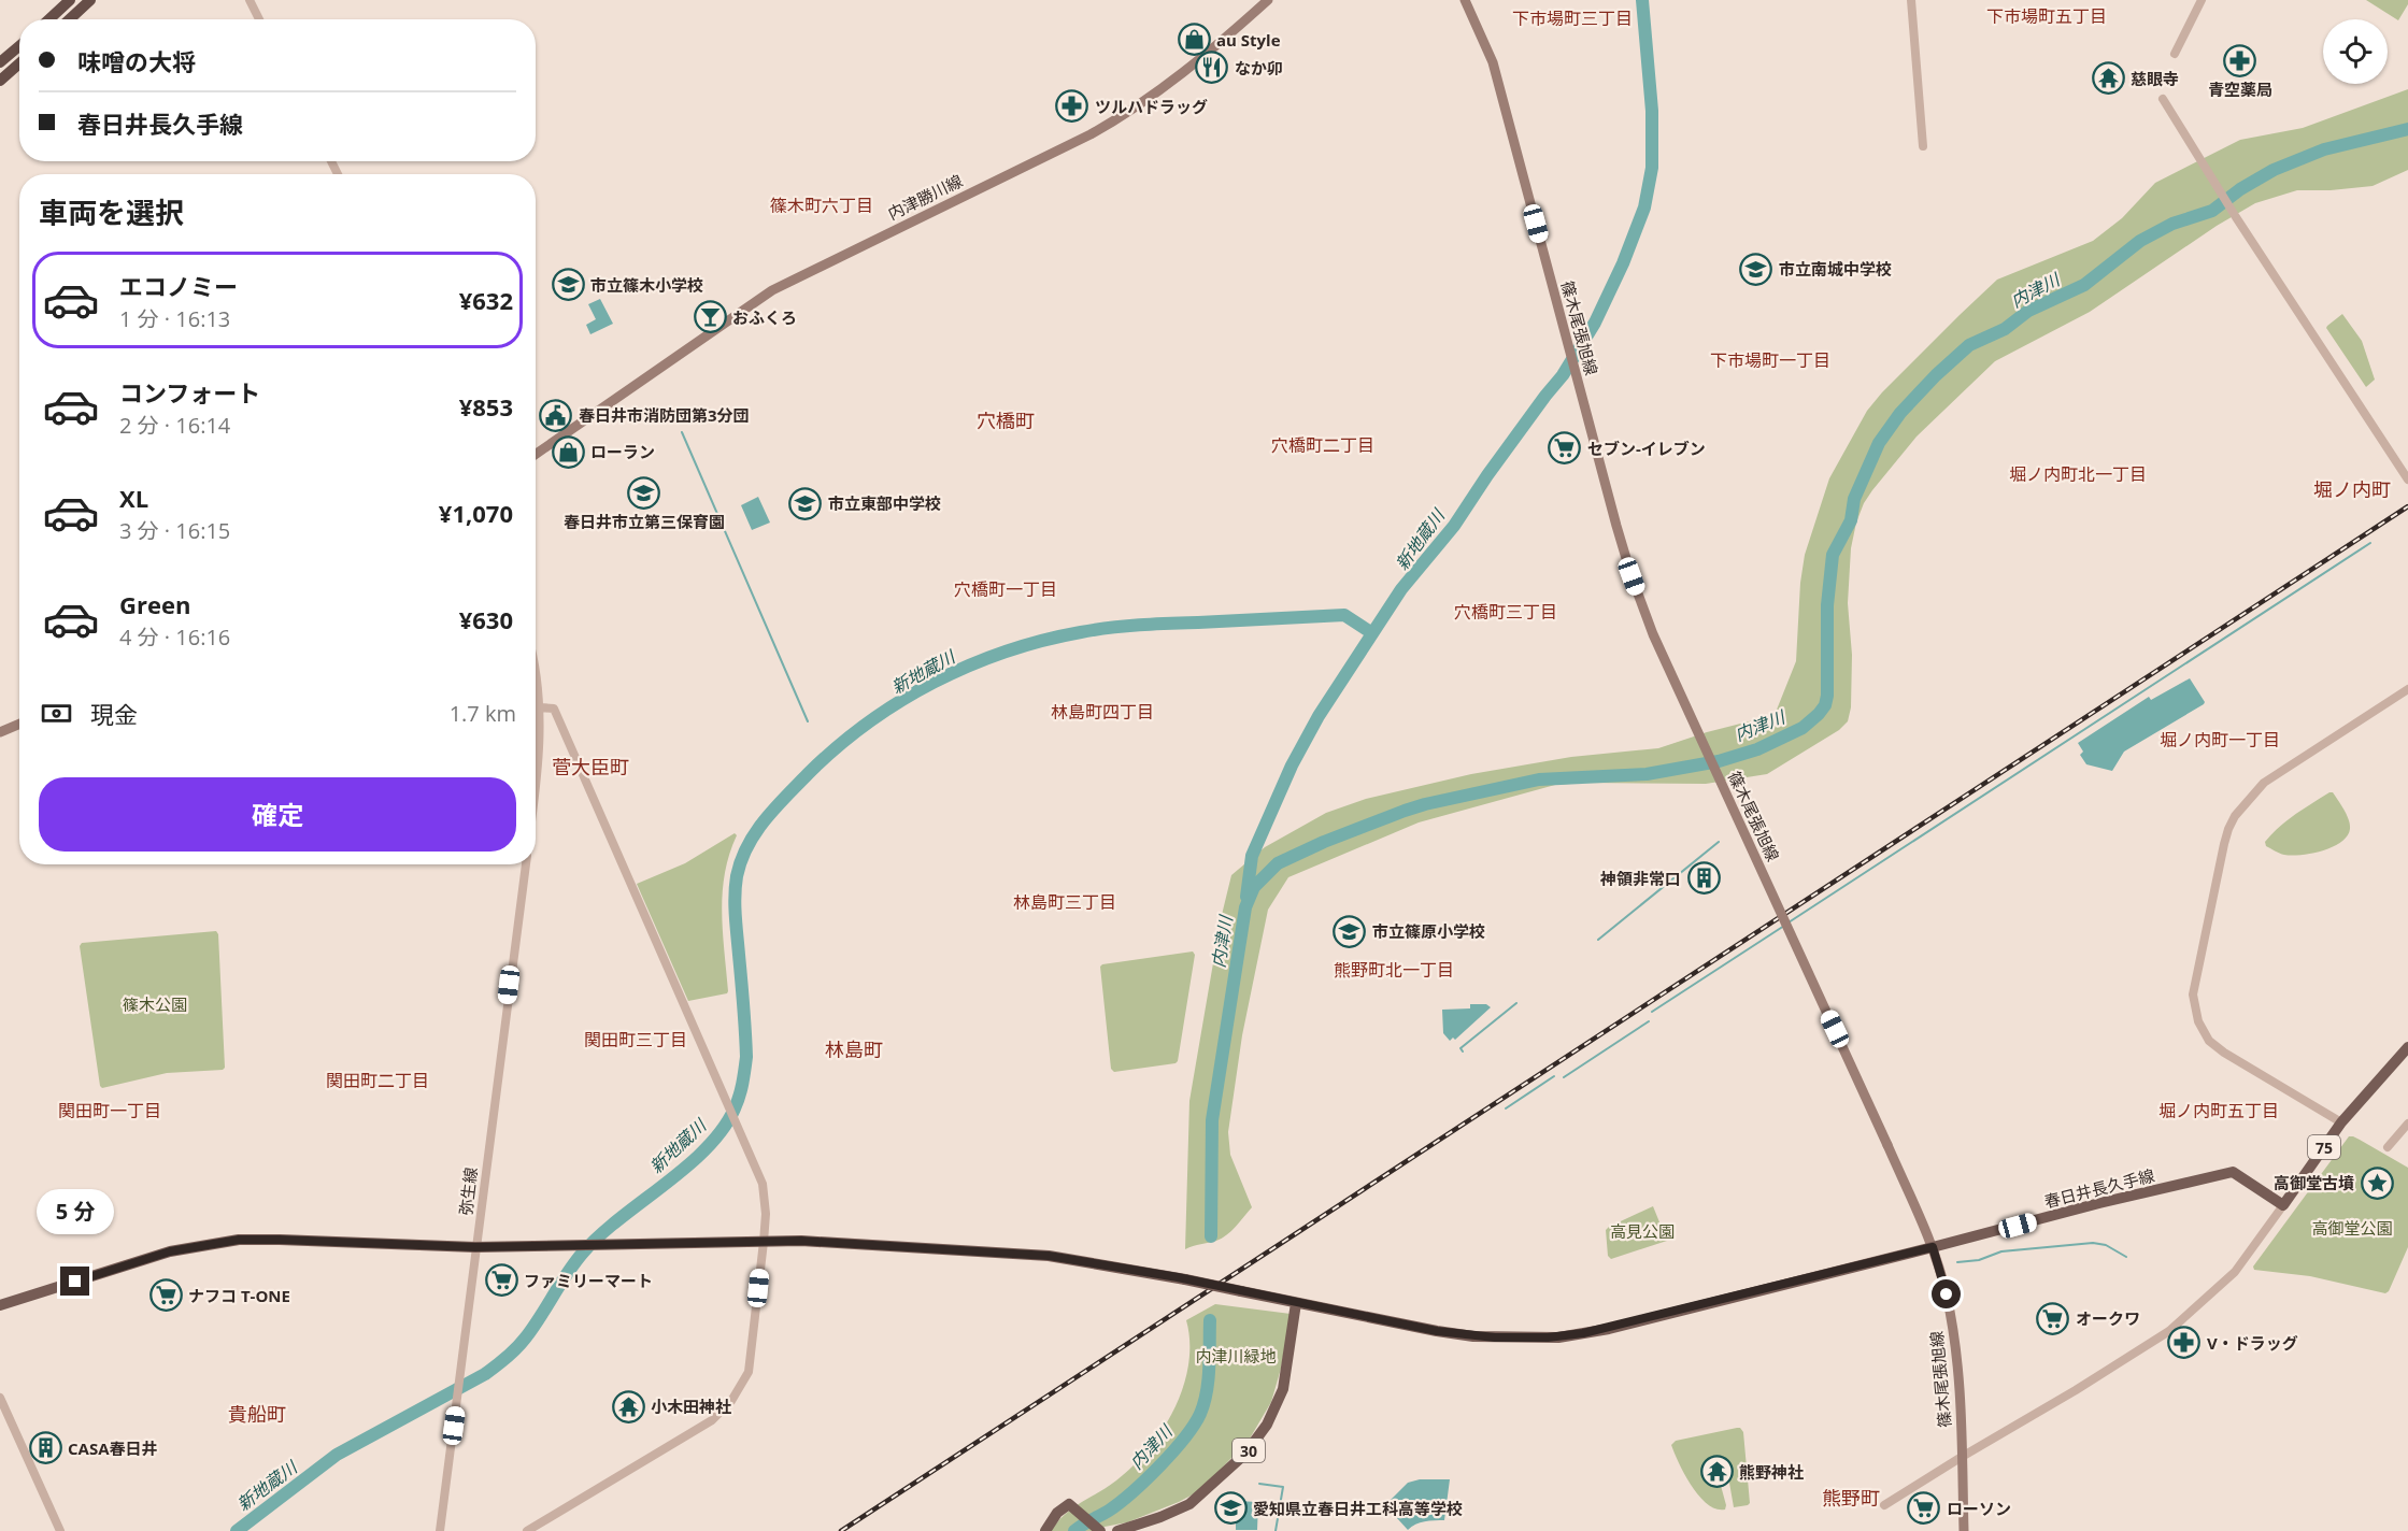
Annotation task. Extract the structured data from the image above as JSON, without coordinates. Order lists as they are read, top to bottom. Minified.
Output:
{"streets":{"main road":["内津勝川線","篠木尾張旭線","75","春日井長久手線","30"],"street":["弥生線"]},"crossings":[["篠木尾張旭線","春日井長久手線"],["75","春日井長久手線"],["春日井長久手線","弥生線"],["春日井長久手線","30"]],"districts":["下市場町五丁目","下市場町三丁目","篠木町六丁目","下市場町一丁目","穴橋町","穴橋町二丁目","堀ノ内町北一丁目","堀ノ内町","穴橋町一丁目","穴橋町三丁目","林島町四丁目","堀ノ内町一丁目","菅大臣町","林島町三丁目","熊野町北一丁目","関田町三丁目","林島町","関田町二丁目","関田町一丁目","堀ノ内町五丁目","貴船町","熊野町"],"water":["内津川","新地蔵川"],"parks":["篠木公園","高御堂公園","高見公園","内津川緑地"],"places":{"shop":["au Style","ローラン"],"pharmacy":["青空薬局","ツルハドラッグ","V・ドラッグ"],"restaurant":["なか卯"],"temple":["慈眼寺","小木田神社","熊野神社"],"school or university":["市立南城中学校","市立篠木小学校","春日井市立第三保育園","市立東部中学校","市立篠原小学校","愛知県立春日井工科高等学校"],"bar":["おふくろ"],"public building":["春日井市消防団第3分団"],"supermarket":["セブン-イレブン","ファミリーマート","ナフコ T-ONE","オークワ","ローソン"],"building":["神領非常口","CASA春日井"],"place":["高御堂古墳"]},"page":{"banner":["味噌の大将","春日井長久手線"],"heading":"車両を選択","list":[{"name":"エコノミー","note":"1 分 · 16:13","value":"¥632"},{"name":"コンフォート","note":"2 分 · 16:14","value":"¥853"},{"name":"XL","note":"3 分 · 16:15","value":"¥1,070"},{"name":"Green","note":"4 分 · 16:16","value":"¥630"}],"pay":["現金","1.7 km"],"buttons":"確定","bubble":"5 分"}}
